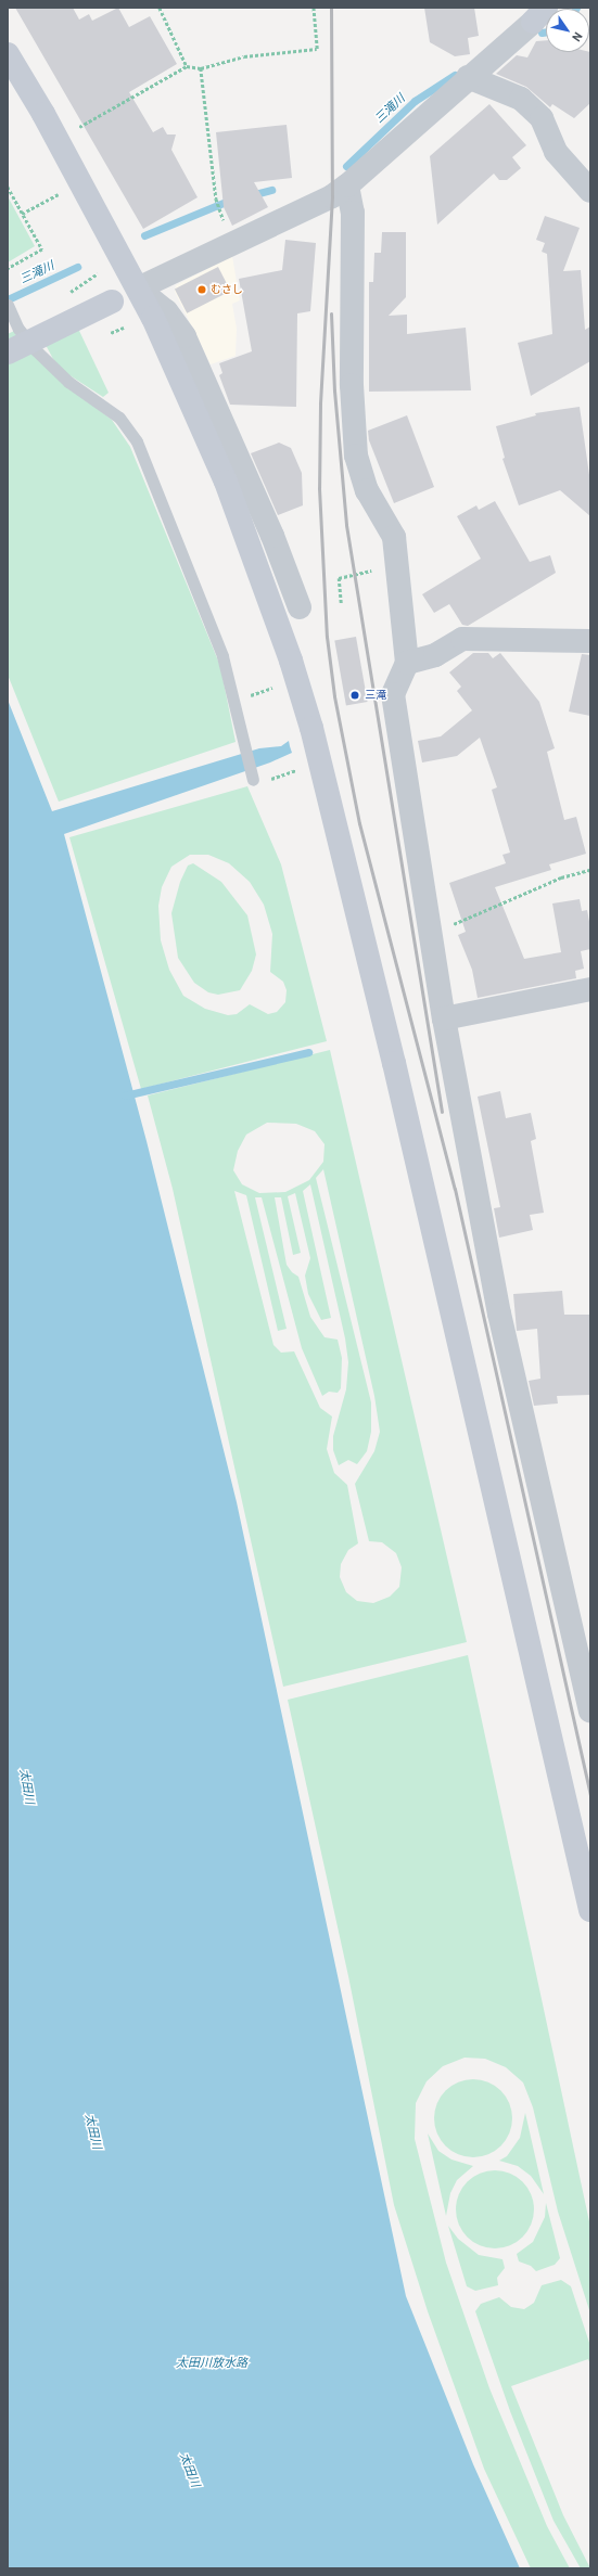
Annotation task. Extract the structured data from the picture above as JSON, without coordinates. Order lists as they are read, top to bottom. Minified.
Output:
{"water":["三滝川","太田川","太田川放水路"],"places":["むさし","三滝"],"north":"bottom right"}
